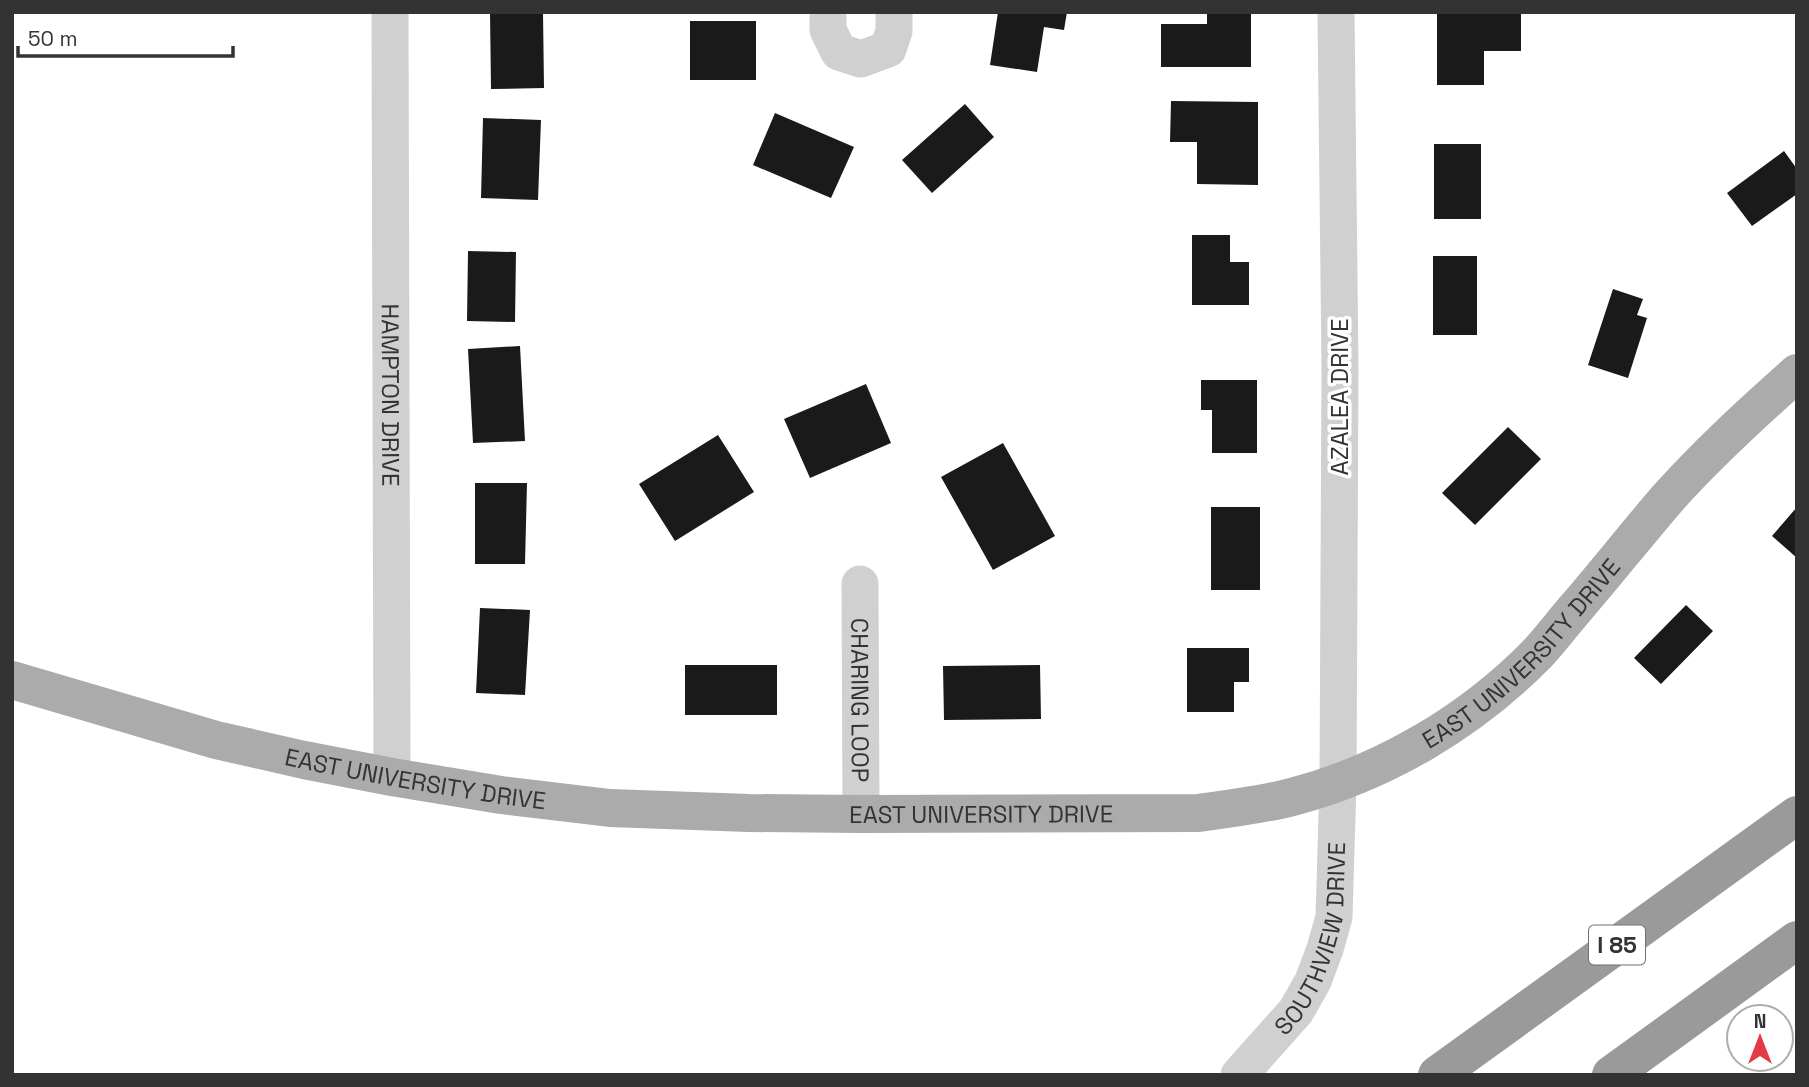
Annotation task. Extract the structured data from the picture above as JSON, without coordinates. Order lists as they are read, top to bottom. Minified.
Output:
{"streets":{"highway":["I 85"],"main road":["EAST UNIVERSITY DRIVE"],"street":["HAMPTON DRIVE","AZALEA DRIVE","CHARING LOOP","SOUTHVIEW DRIVE"]},"crossings":[["HAMPTON DRIVE","EAST UNIVERSITY DRIVE"],["AZALEA DRIVE","EAST UNIVERSITY DRIVE"],["AZALEA DRIVE","SOUTHVIEW DRIVE"],["EAST UNIVERSITY DRIVE","CHARING LOOP"],["EAST UNIVERSITY DRIVE","SOUTHVIEW DRIVE"]],"scale_bar":"50 m","north":"top"}
